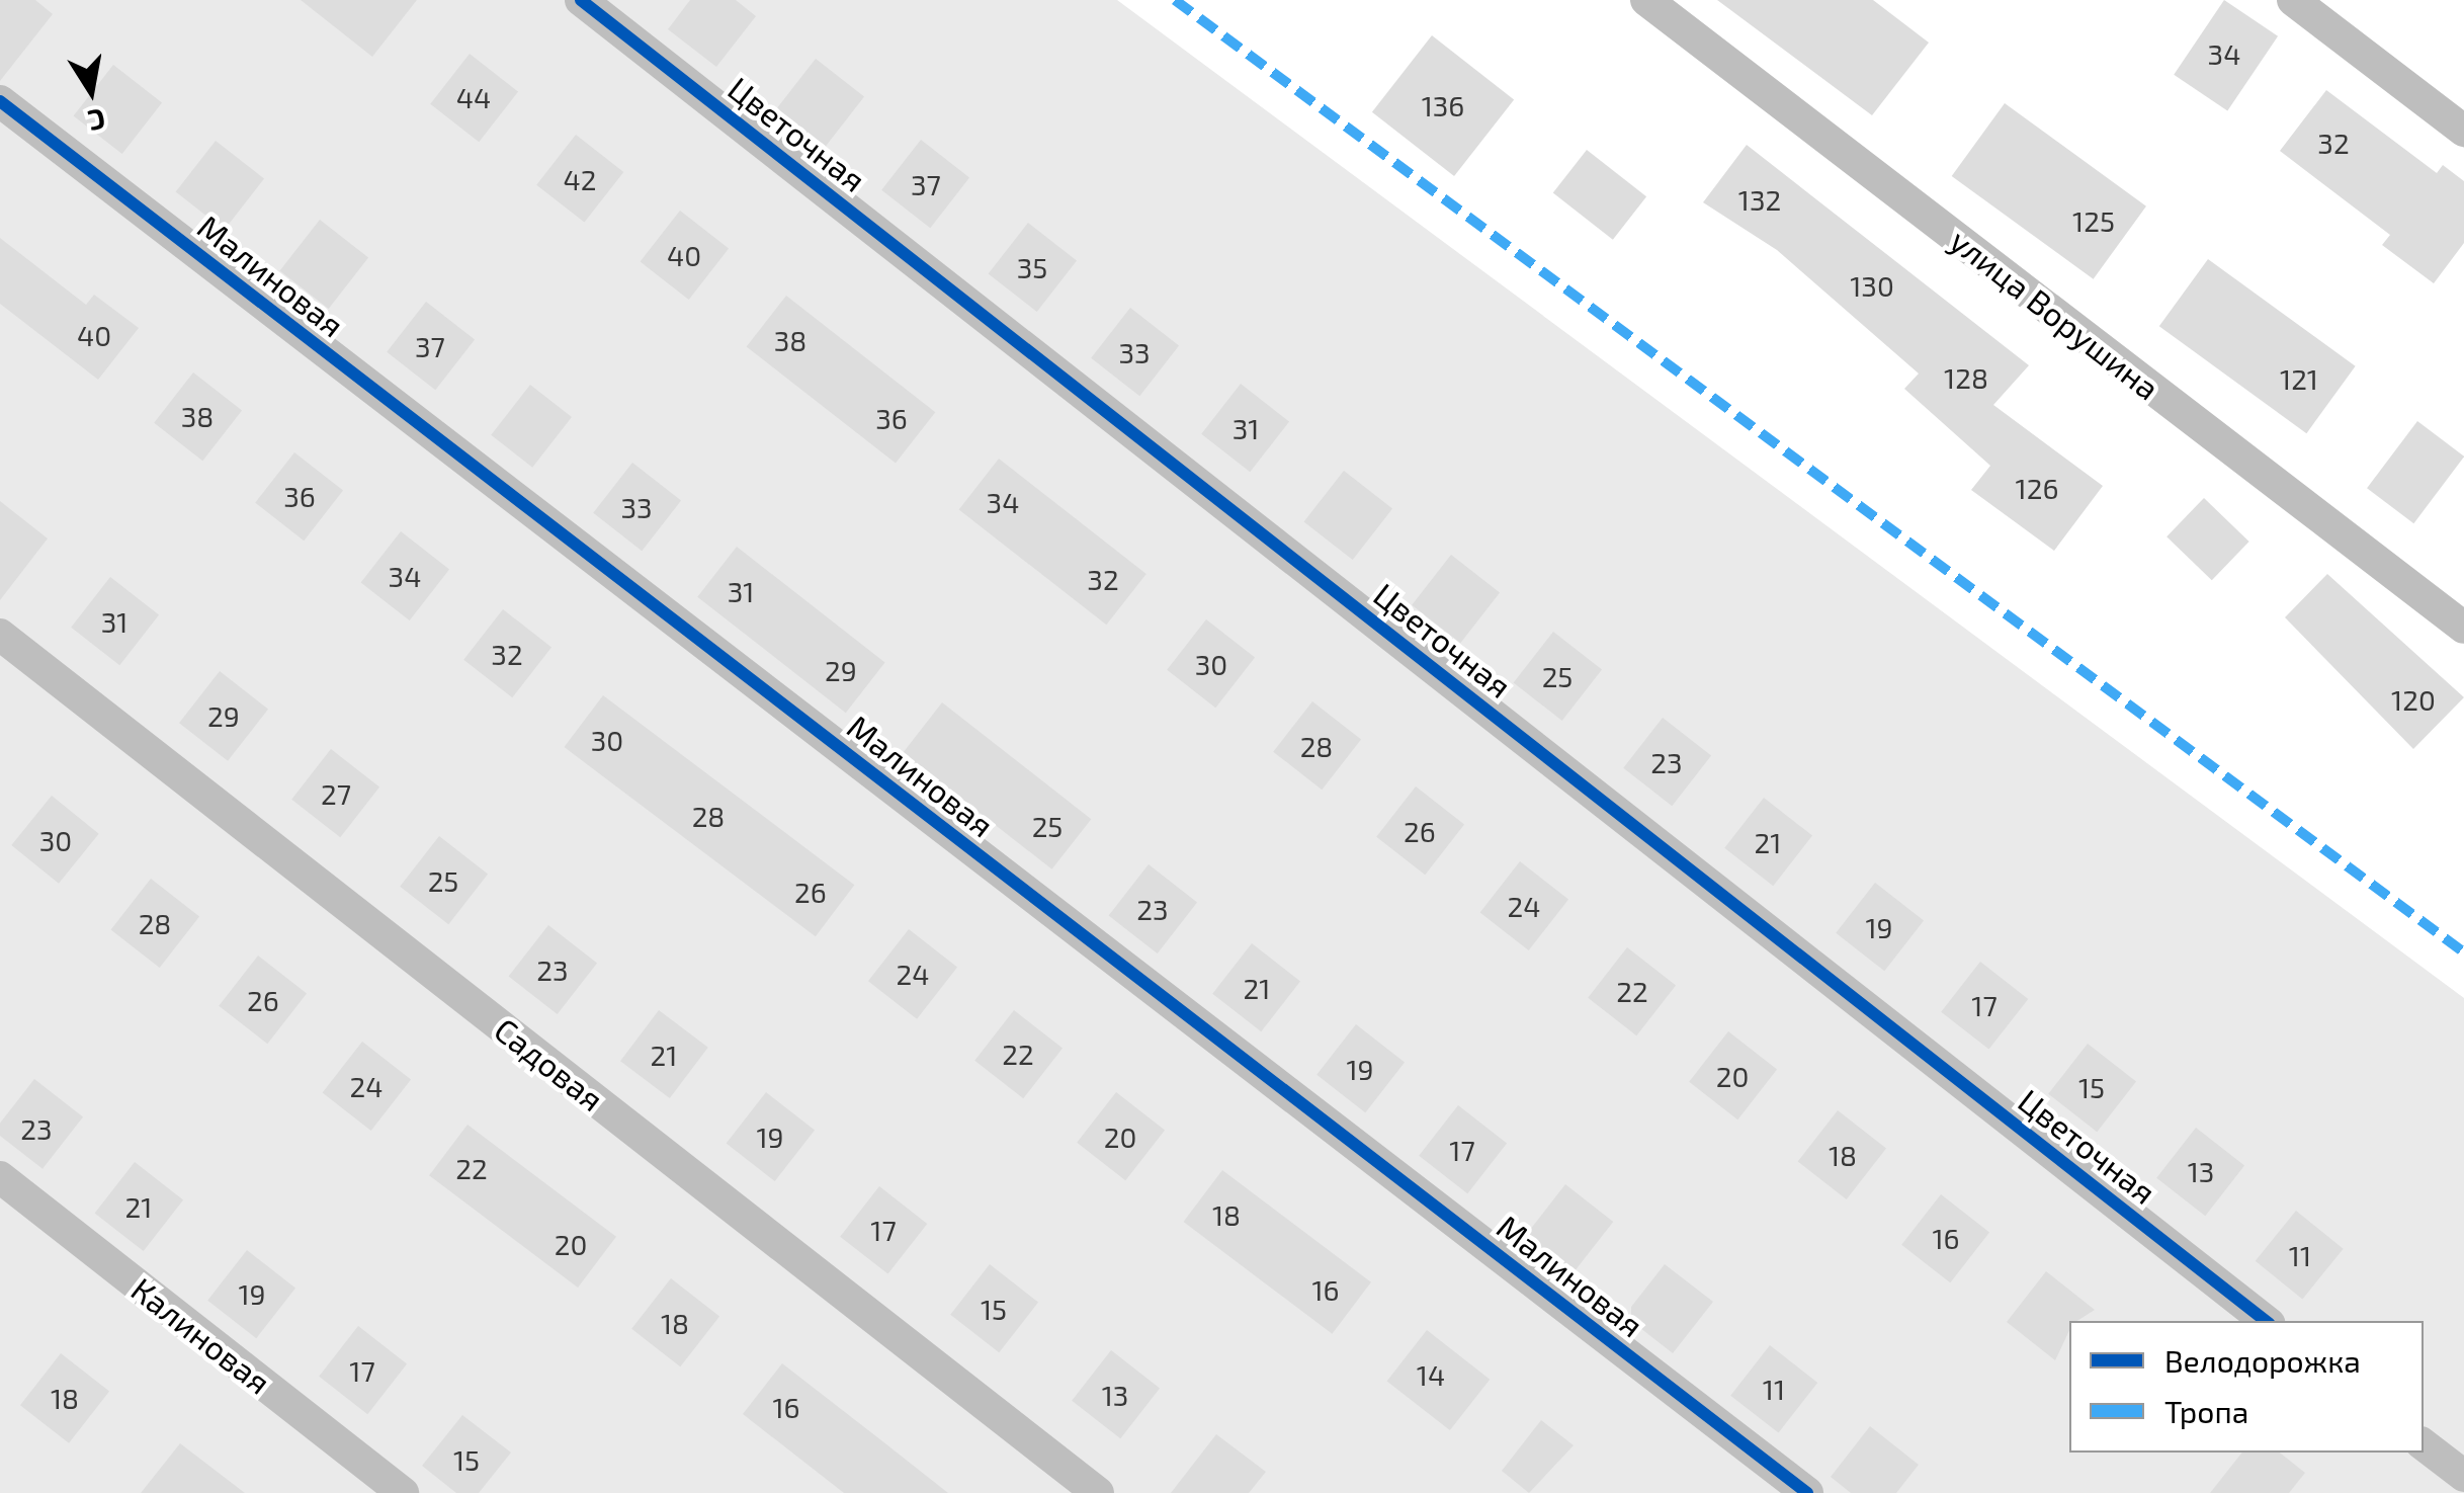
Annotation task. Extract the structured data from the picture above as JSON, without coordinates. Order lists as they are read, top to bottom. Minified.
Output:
{"streets":{"street":["Цветочная","Малиновая","улица Ворушина","Садовая","Калиновая"]},"house_numbers":["34","44","136","32","42","37","132","125","40","35","130","40","38","37","33","128","121","38","36","31","126","36","34","33","34","32","31","31","32","30","29","25","120","29","30","28","23","27","28","25","26","30","21","25","26","24","23","28","19","23","24","21","22","26","17","22","21","19","20","24","15","23","19","20","17","18","22","13","21","18","17","16","20","11","16","19","15","18","17","14","11","13","18","16","15"],"legend":["Велодорожка","Тропа"],"north":"bottom"}
